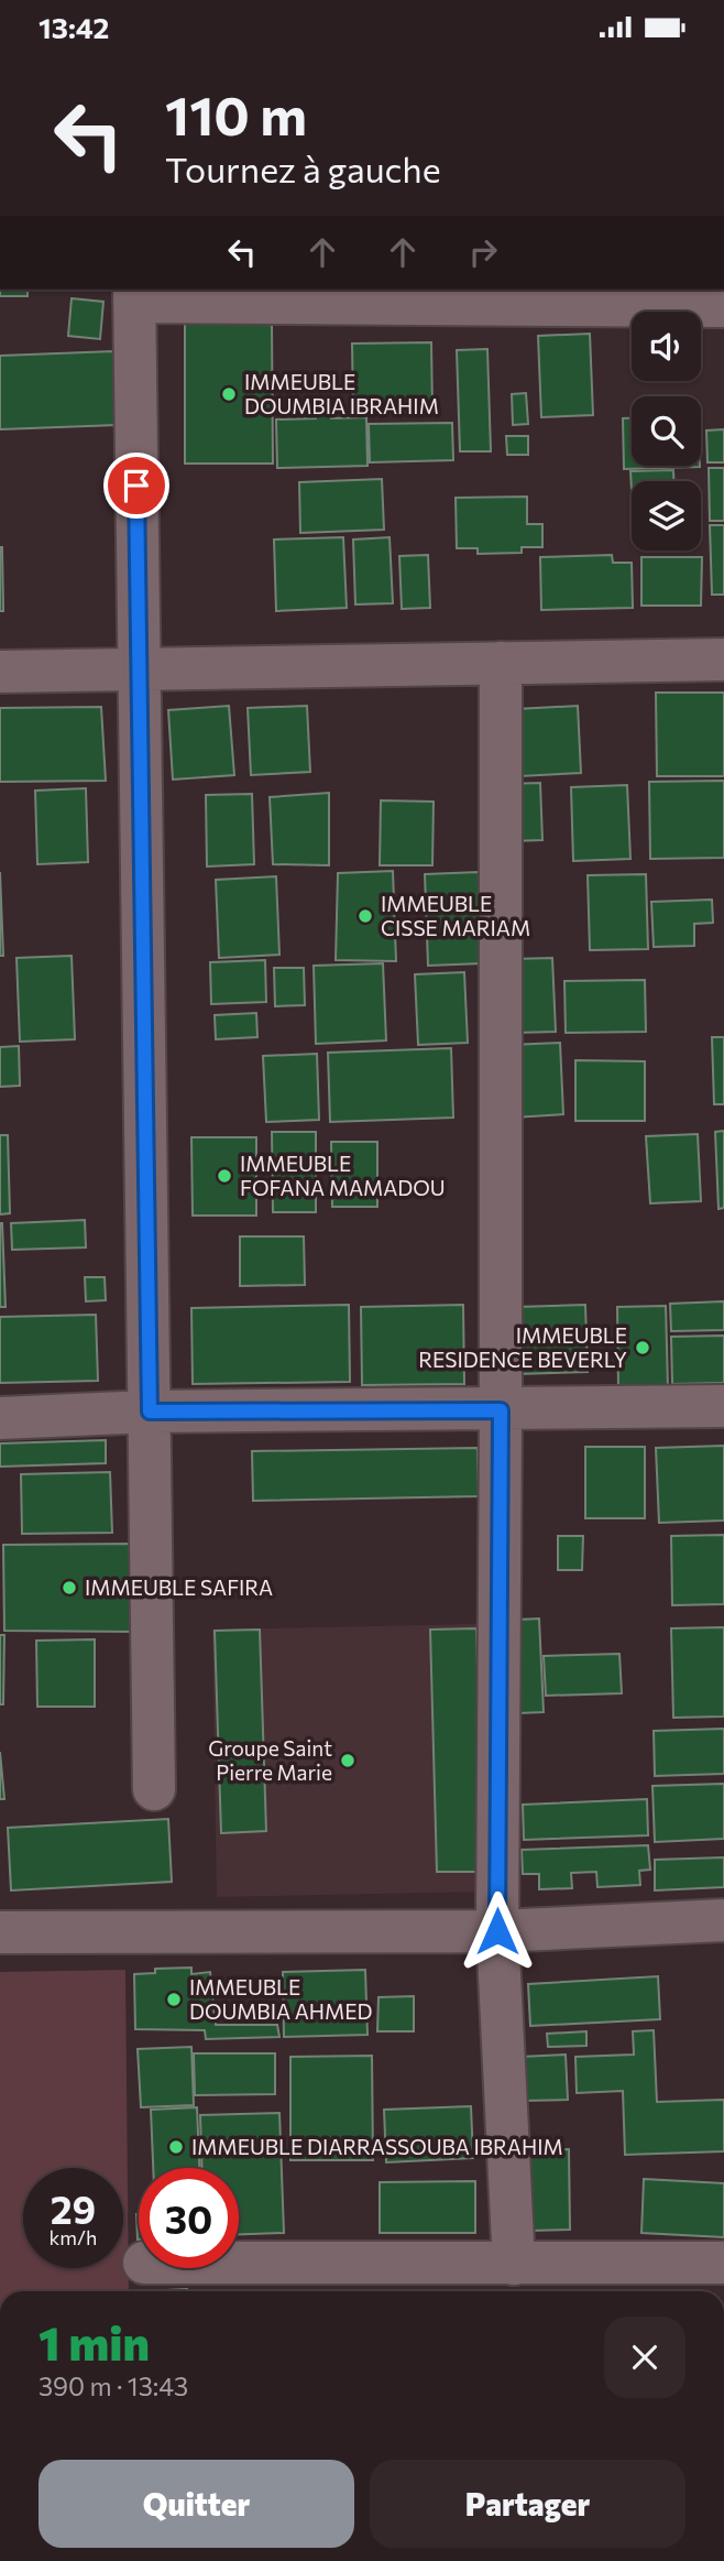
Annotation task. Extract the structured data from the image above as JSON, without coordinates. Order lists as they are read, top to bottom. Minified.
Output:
{"places":["IMMEUBLE DOUMBIA IBRAHIM","IMMEUBLE CISSE MARIAM","IMMEUBLE FOFANA MAMADOU","IMMEUBLE RESIDENCE BEVERLY","IMMEUBLE SAFIRA","Groupe Saint Pierre Marie","IMMEUBLE DOUMBIA AHMED","IMMEUBLE DIARRASSOUBA IBRAHIM"],"page":{"status":"13:42","turn":["110 m","Tournez à gauche"],"speed":"29 km/h","limit":"30","heading":["1 min","390 m · 13:43"],"buttons":["Quitter","Partager"]}}
